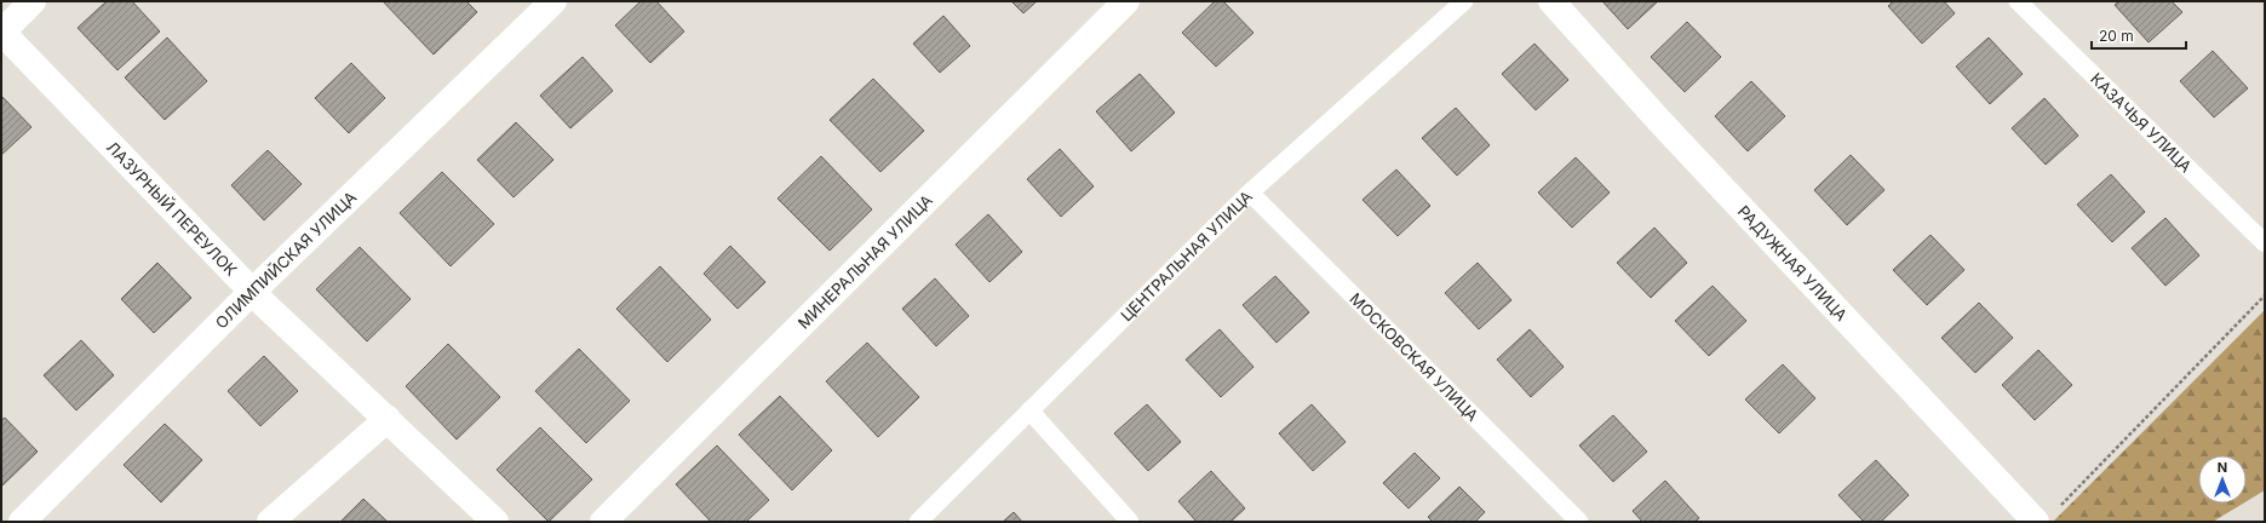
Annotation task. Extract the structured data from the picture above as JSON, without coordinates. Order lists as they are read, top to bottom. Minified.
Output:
{"streets":{"street":["ЛАЗУРНЫЙ ПЕРЕУЛОК","ОЛИМПИЙСКАЯ УЛИЦА","МИНЕРАЛЬНАЯ УЛИЦА","РАДУЖНАЯ УЛИЦА"],"lane":["КАЗАЧЬЯ УЛИЦА","ЦЕНТРАЛЬНАЯ УЛИЦА","МОСКОВСКАЯ УЛИЦА"]},"crossings":[["ЛАЗУРНЫЙ ПЕРЕУЛОК","ОЛИМПИЙСКАЯ УЛИЦА"],["ЦЕНТРАЛЬНАЯ УЛИЦА","МОСКОВСКАЯ УЛИЦА"]],"scale_bar":"20 m","north":"top"}
